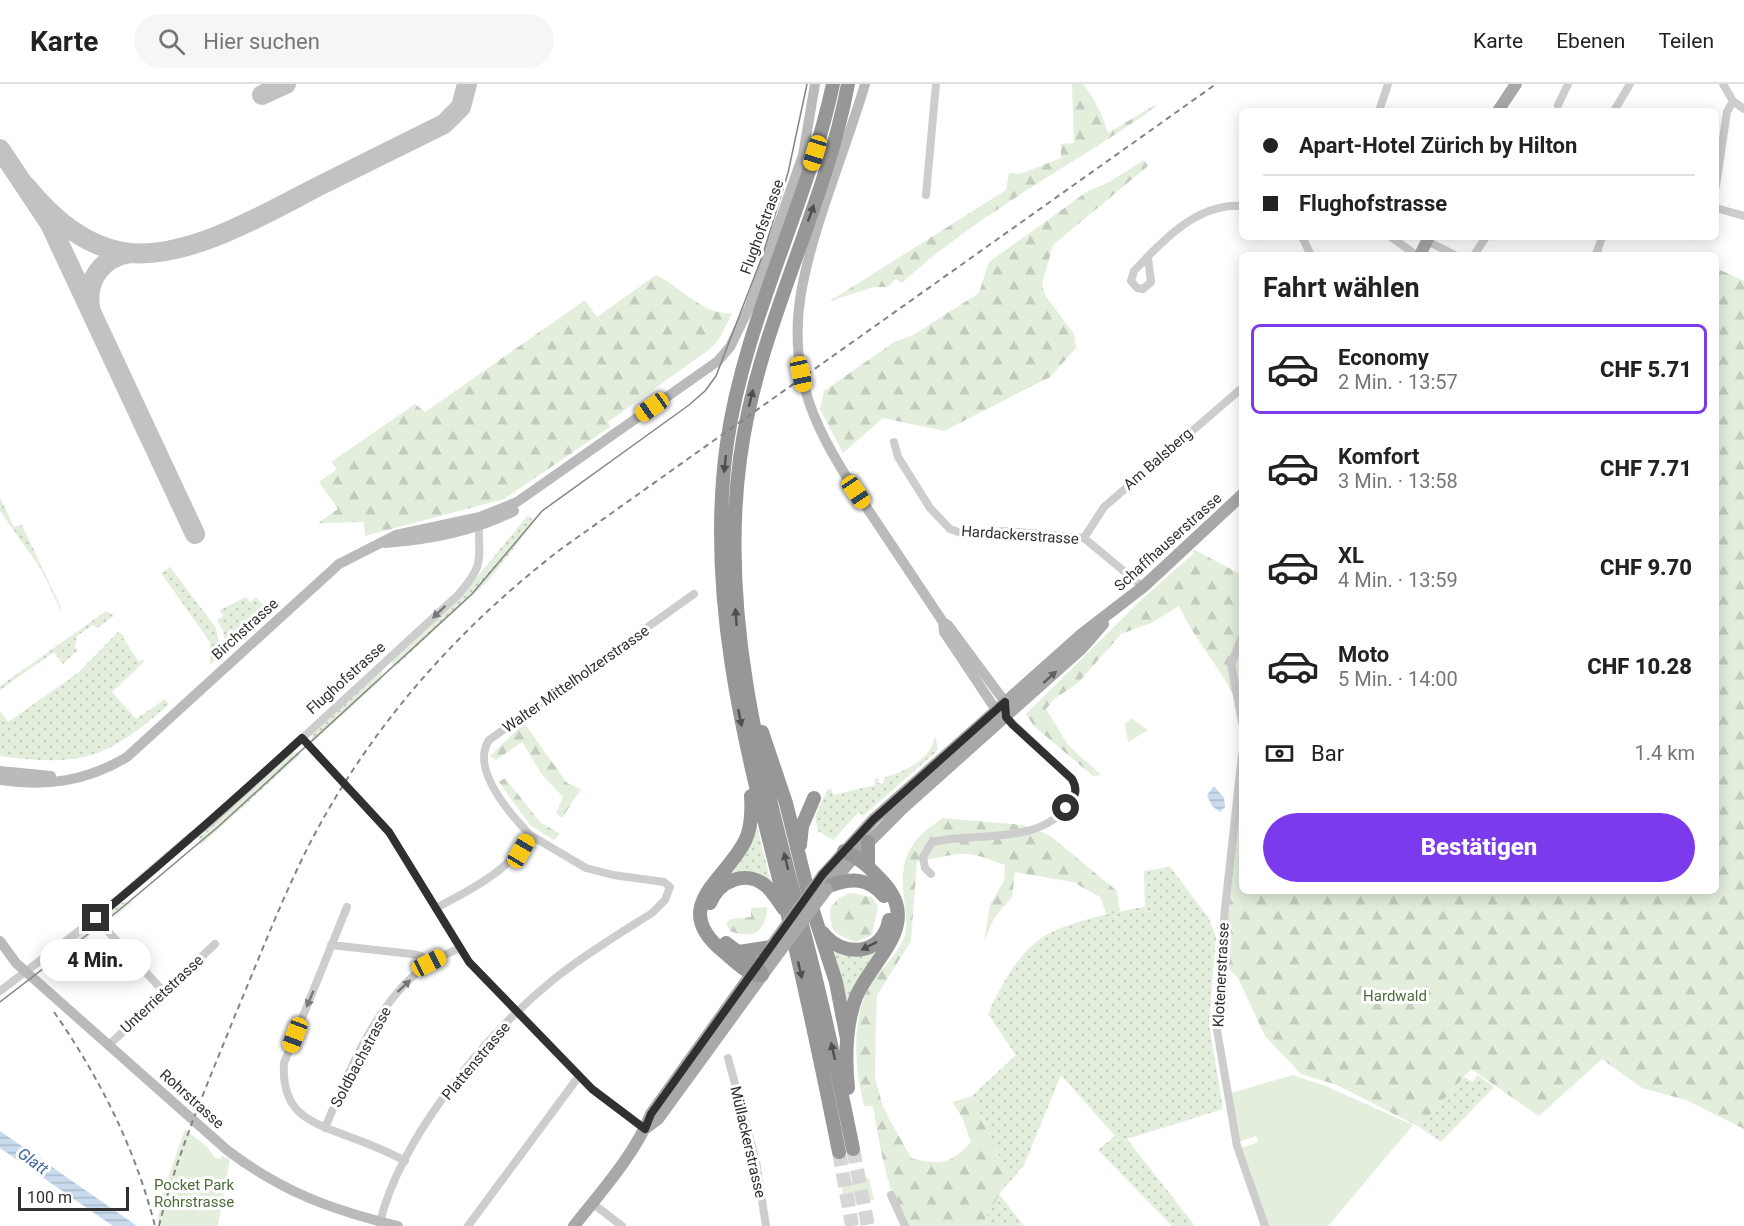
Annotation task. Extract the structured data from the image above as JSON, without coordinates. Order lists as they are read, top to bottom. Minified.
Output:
{"streets":{"main road":["Flughofstrasse","Schaffhauserstrasse","Birchstrasse","Rohrstrasse"],"street":["Am Balsberg","Hardackerstrasse","Walter Mittelholzerstrasse","Klotenerstrasse","Unterrietstrasse","Soldbachstrasse","Plattenstrasse","Müllackerstrasse"]},"crossings":[["Flughofstrasse","Birchstrasse"],["Flughofstrasse","Rohrstrasse"],["Am Balsberg","Hardackerstrasse"],["Hardackerstrasse","Schaffhauserstrasse"],["Walter Mittelholzerstrasse","Plattenstrasse"],["Unterrietstrasse","Rohrstrasse"],["Plattenstrasse","Rohrstrasse"]],"one_way":["Soldbachstrasse"],"water":["Glatt"],"parks":["Hardwald","Pocket Park Rohrstrasse"],"scale_bar":"100 m","page":{"header":"Karte","search":"Hier suchen","nav":["Karte","Ebenen","Teilen"],"banner":["Apart-Hotel Zürich by Hilton","Flughofstrasse"],"heading":"Fahrt wählen","list":[{"name":"Economy","note":"2 Min. · 13:57","value":"CHF 5.71"},{"name":"Komfort","note":"3 Min. · 13:58","value":"CHF 7.71"},{"name":"XL","note":"4 Min. · 13:59","value":"CHF 9.70"},{"name":"Moto","note":"5 Min. · 14:00","value":"CHF 10.28"}],"pay":["Bar","1.4 km"],"buttons":"Bestätigen","bubble":"4 Min.","scale":"100 m"}}
